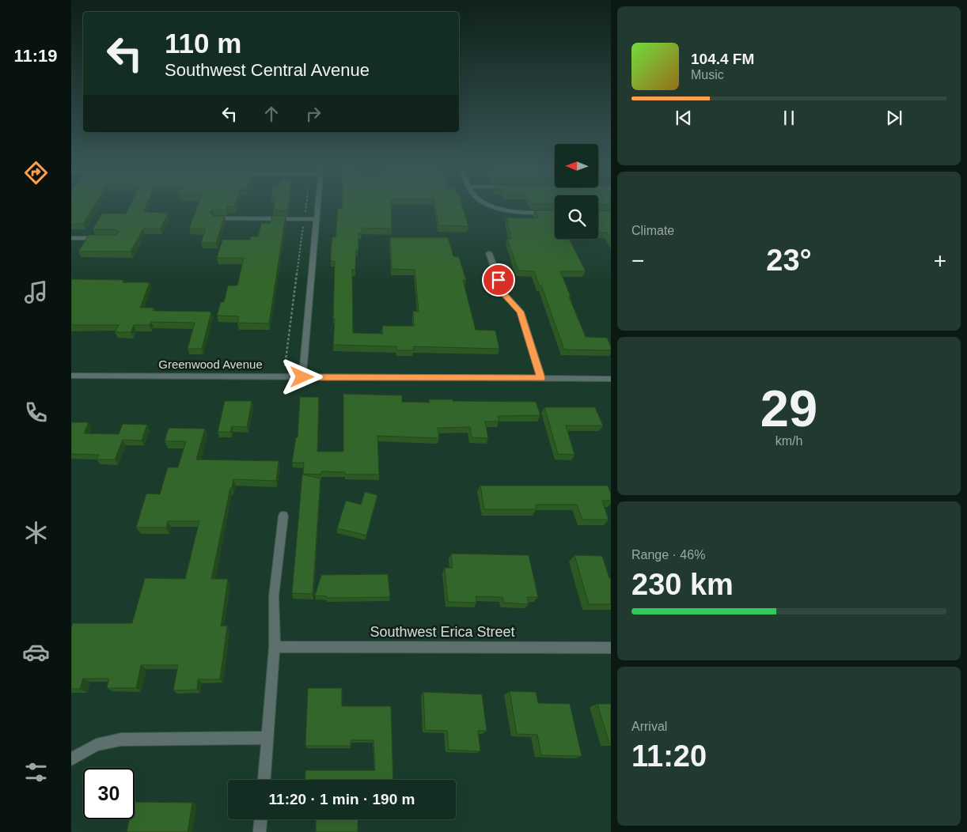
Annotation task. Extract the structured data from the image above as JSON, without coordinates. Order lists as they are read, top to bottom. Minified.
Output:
{"streets":{"street":["Greenwood Avenue","Southwest Erica Street"]},"north":"left","page":{"tabs":"11:19","turn":["110 m","Southwest Central Avenue"],"song":["104.4 FM","Music"],"tile":["Climate",["29","km/h"],["Range · 46%","230 km"],["Arrival","11:20"]],"heat":["−","23°","+"],"limit":"30","trip":"11:20 · 1 min · 190 m"}}
